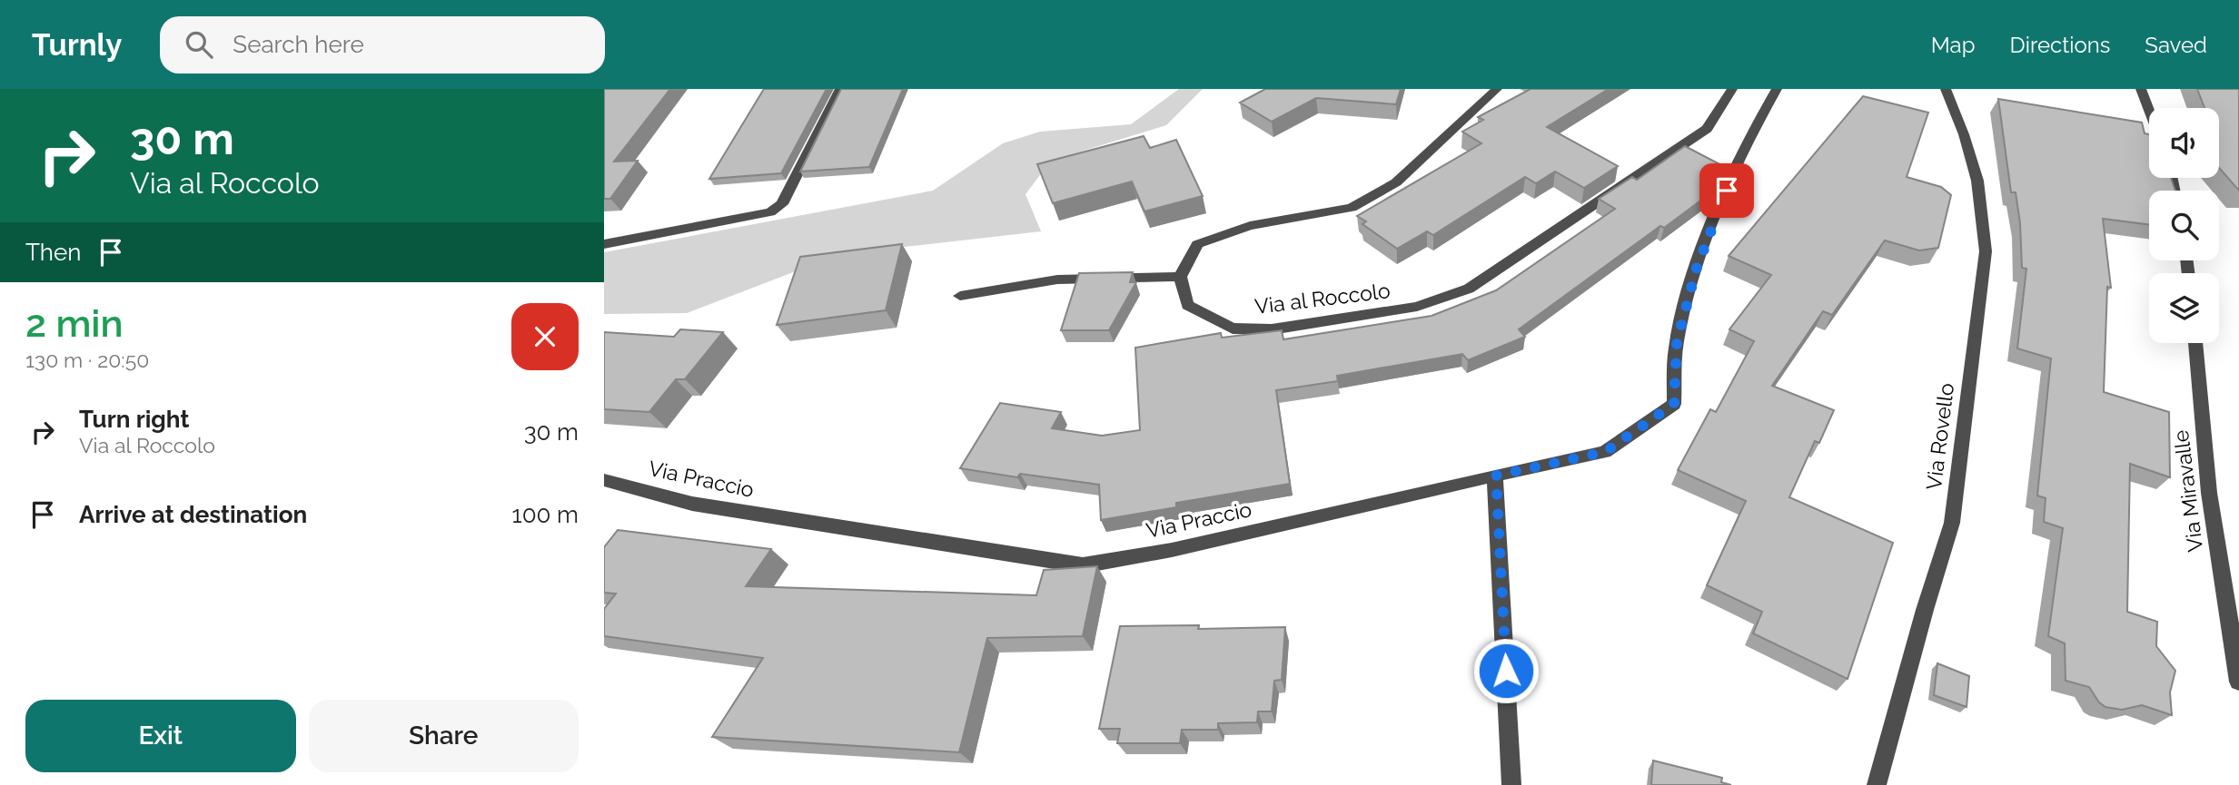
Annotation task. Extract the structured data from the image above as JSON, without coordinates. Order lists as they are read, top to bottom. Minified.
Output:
{"streets":{"street":["Via al Roccolo","Via Rovello","Via Praccio","Via Miravalle"]},"page":{"header":"Turnly","search":"Search here","nav":["Map","Directions","Saved"],"turn":["30 m","Via al Roccolo"],"then":"Then","heading":["2 min","130 m · 20:50"],"list":[{"name":"Turn right","note":"Via al Roccolo","value":"30 m"},{"name":"Arrive at destination","value":"100 m"}],"buttons":["Exit","Share"]}}
